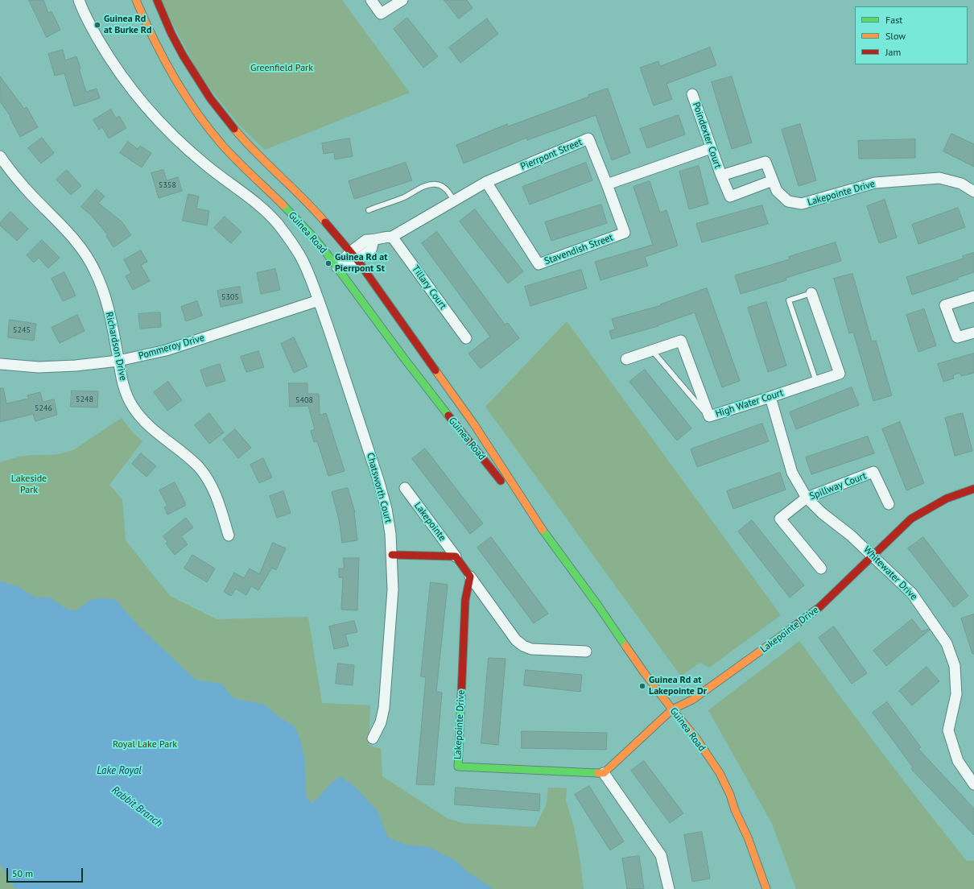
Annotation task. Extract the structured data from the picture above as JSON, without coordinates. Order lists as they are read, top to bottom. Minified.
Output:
{"streets":{"main road":["Lakepointe Drive","Guinea Road"],"street":["Poindexter Court","Pierrpont Street","Stavendish Street","Tillary Court","Richardson Drive","Pommeroy Drive","High Water Court","Spillway Court","Chatsworth Court","Lakepointe","Whitewater Drive"]},"crossings":[["Poindexter Court","Lakepointe Drive"],["Pierrpont Street","Guinea Road"],["Pierrpont Street","Stavendish Street"],["Pierrpont Street","Tillary Court"],["Lakepointe Drive","Guinea Road"],["Lakepointe Drive","Whitewater Drive"],["Guinea Road","Pommeroy Drive"],["Guinea Road","Chatsworth Court"],["Richardson Drive","Pommeroy Drive"],["Pommeroy Drive","Chatsworth Court"],["High Water Court","Whitewater Drive"],["Spillway Court","Whitewater Drive"]],"water":["Lake Royal","Rabbit Branch"],"parks":["Greenfield Park","Lakeside Park","Royal Lake Park"],"places":["Guinea Rd at Burke Rd","Guinea Rd at Pierrpont St","Guinea Rd at Lakepointe Dr"],"house_numbers":["5358","5305","5245","5248","5408","5246"],"legend":["Fast","Slow","Jam"],"scale_bar":"50 m"}
